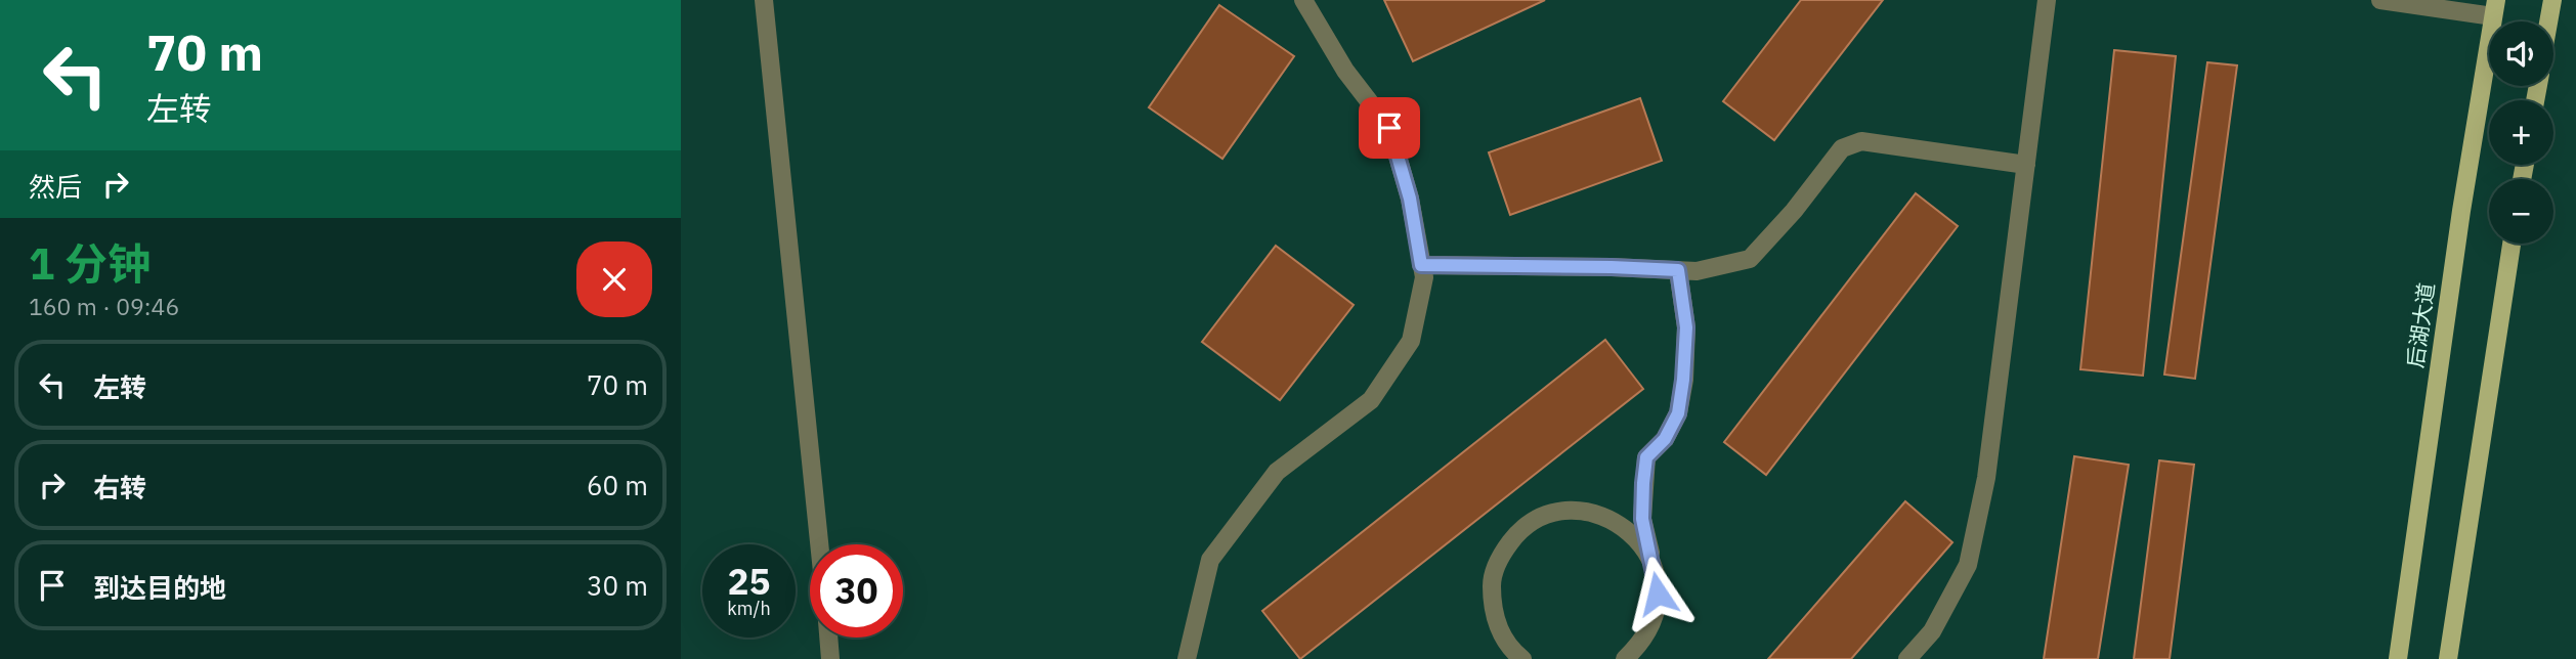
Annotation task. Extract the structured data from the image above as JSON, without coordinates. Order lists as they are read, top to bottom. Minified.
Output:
{"streets":{"main road":["后湖大道"]},"page":{"turn":["70 m","左转"],"map_buttons":["+","−"],"then":"然后","heading":["1 分钟","160 m · 09:46"],"list":[{"name":"左转","value":"70 m"},{"name":"右转","value":"60 m"},{"name":"到达目的地","value":"30 m"}],"speed":"25 km/h","limit":"30"}}
